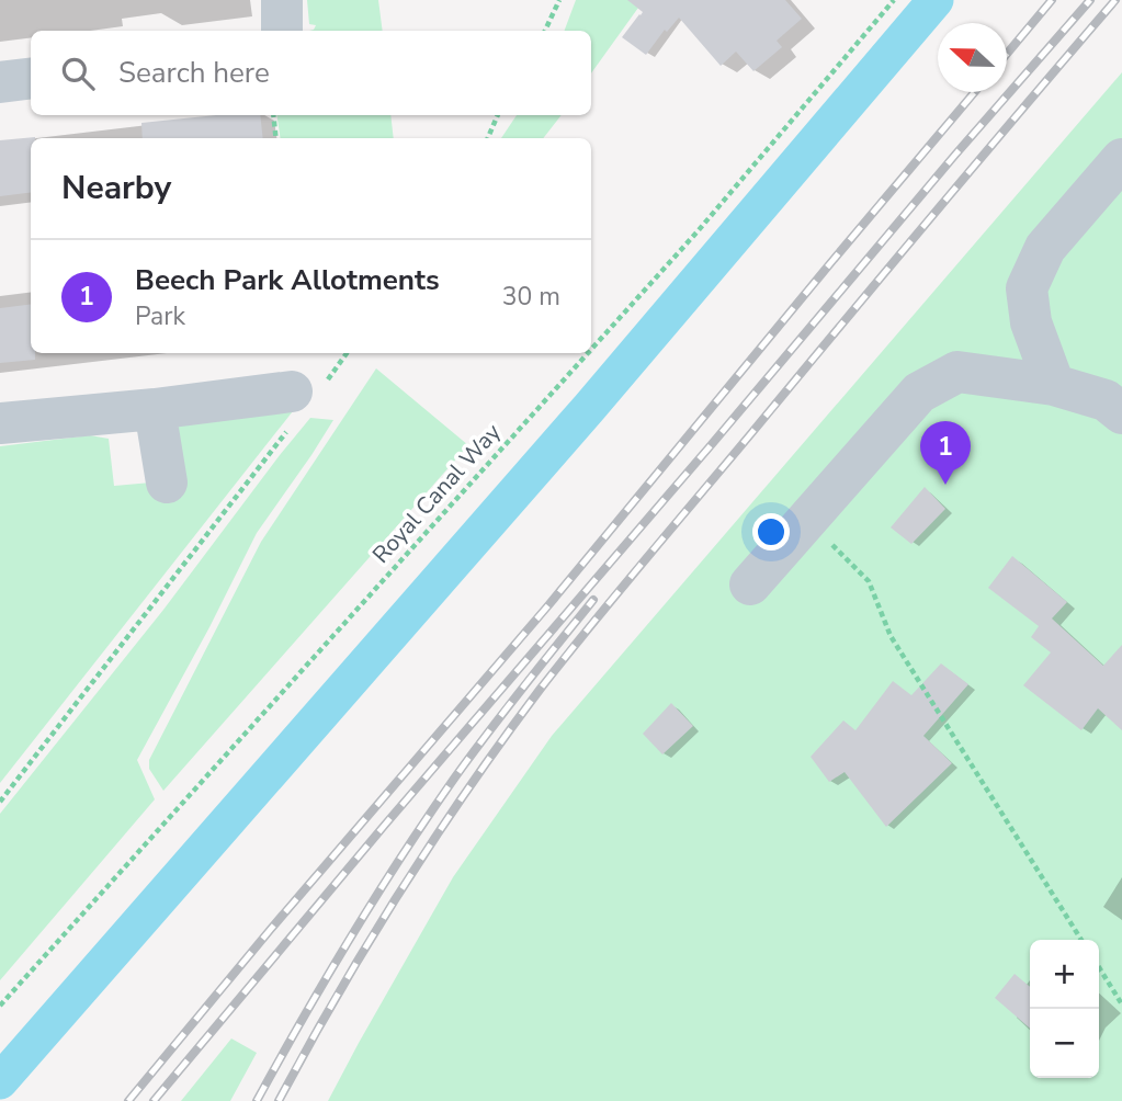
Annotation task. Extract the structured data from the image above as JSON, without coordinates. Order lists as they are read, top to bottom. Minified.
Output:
{"streets":{"path":["Royal Canal Way"]},"north":"left","page":{"search":"Search here","heading":"Nearby","list":[{"mark":"1","name":"Beech Park Allotments","note":"Park","value":"30 m"}],"pins":"1","map_buttons":["+","−"]}}
